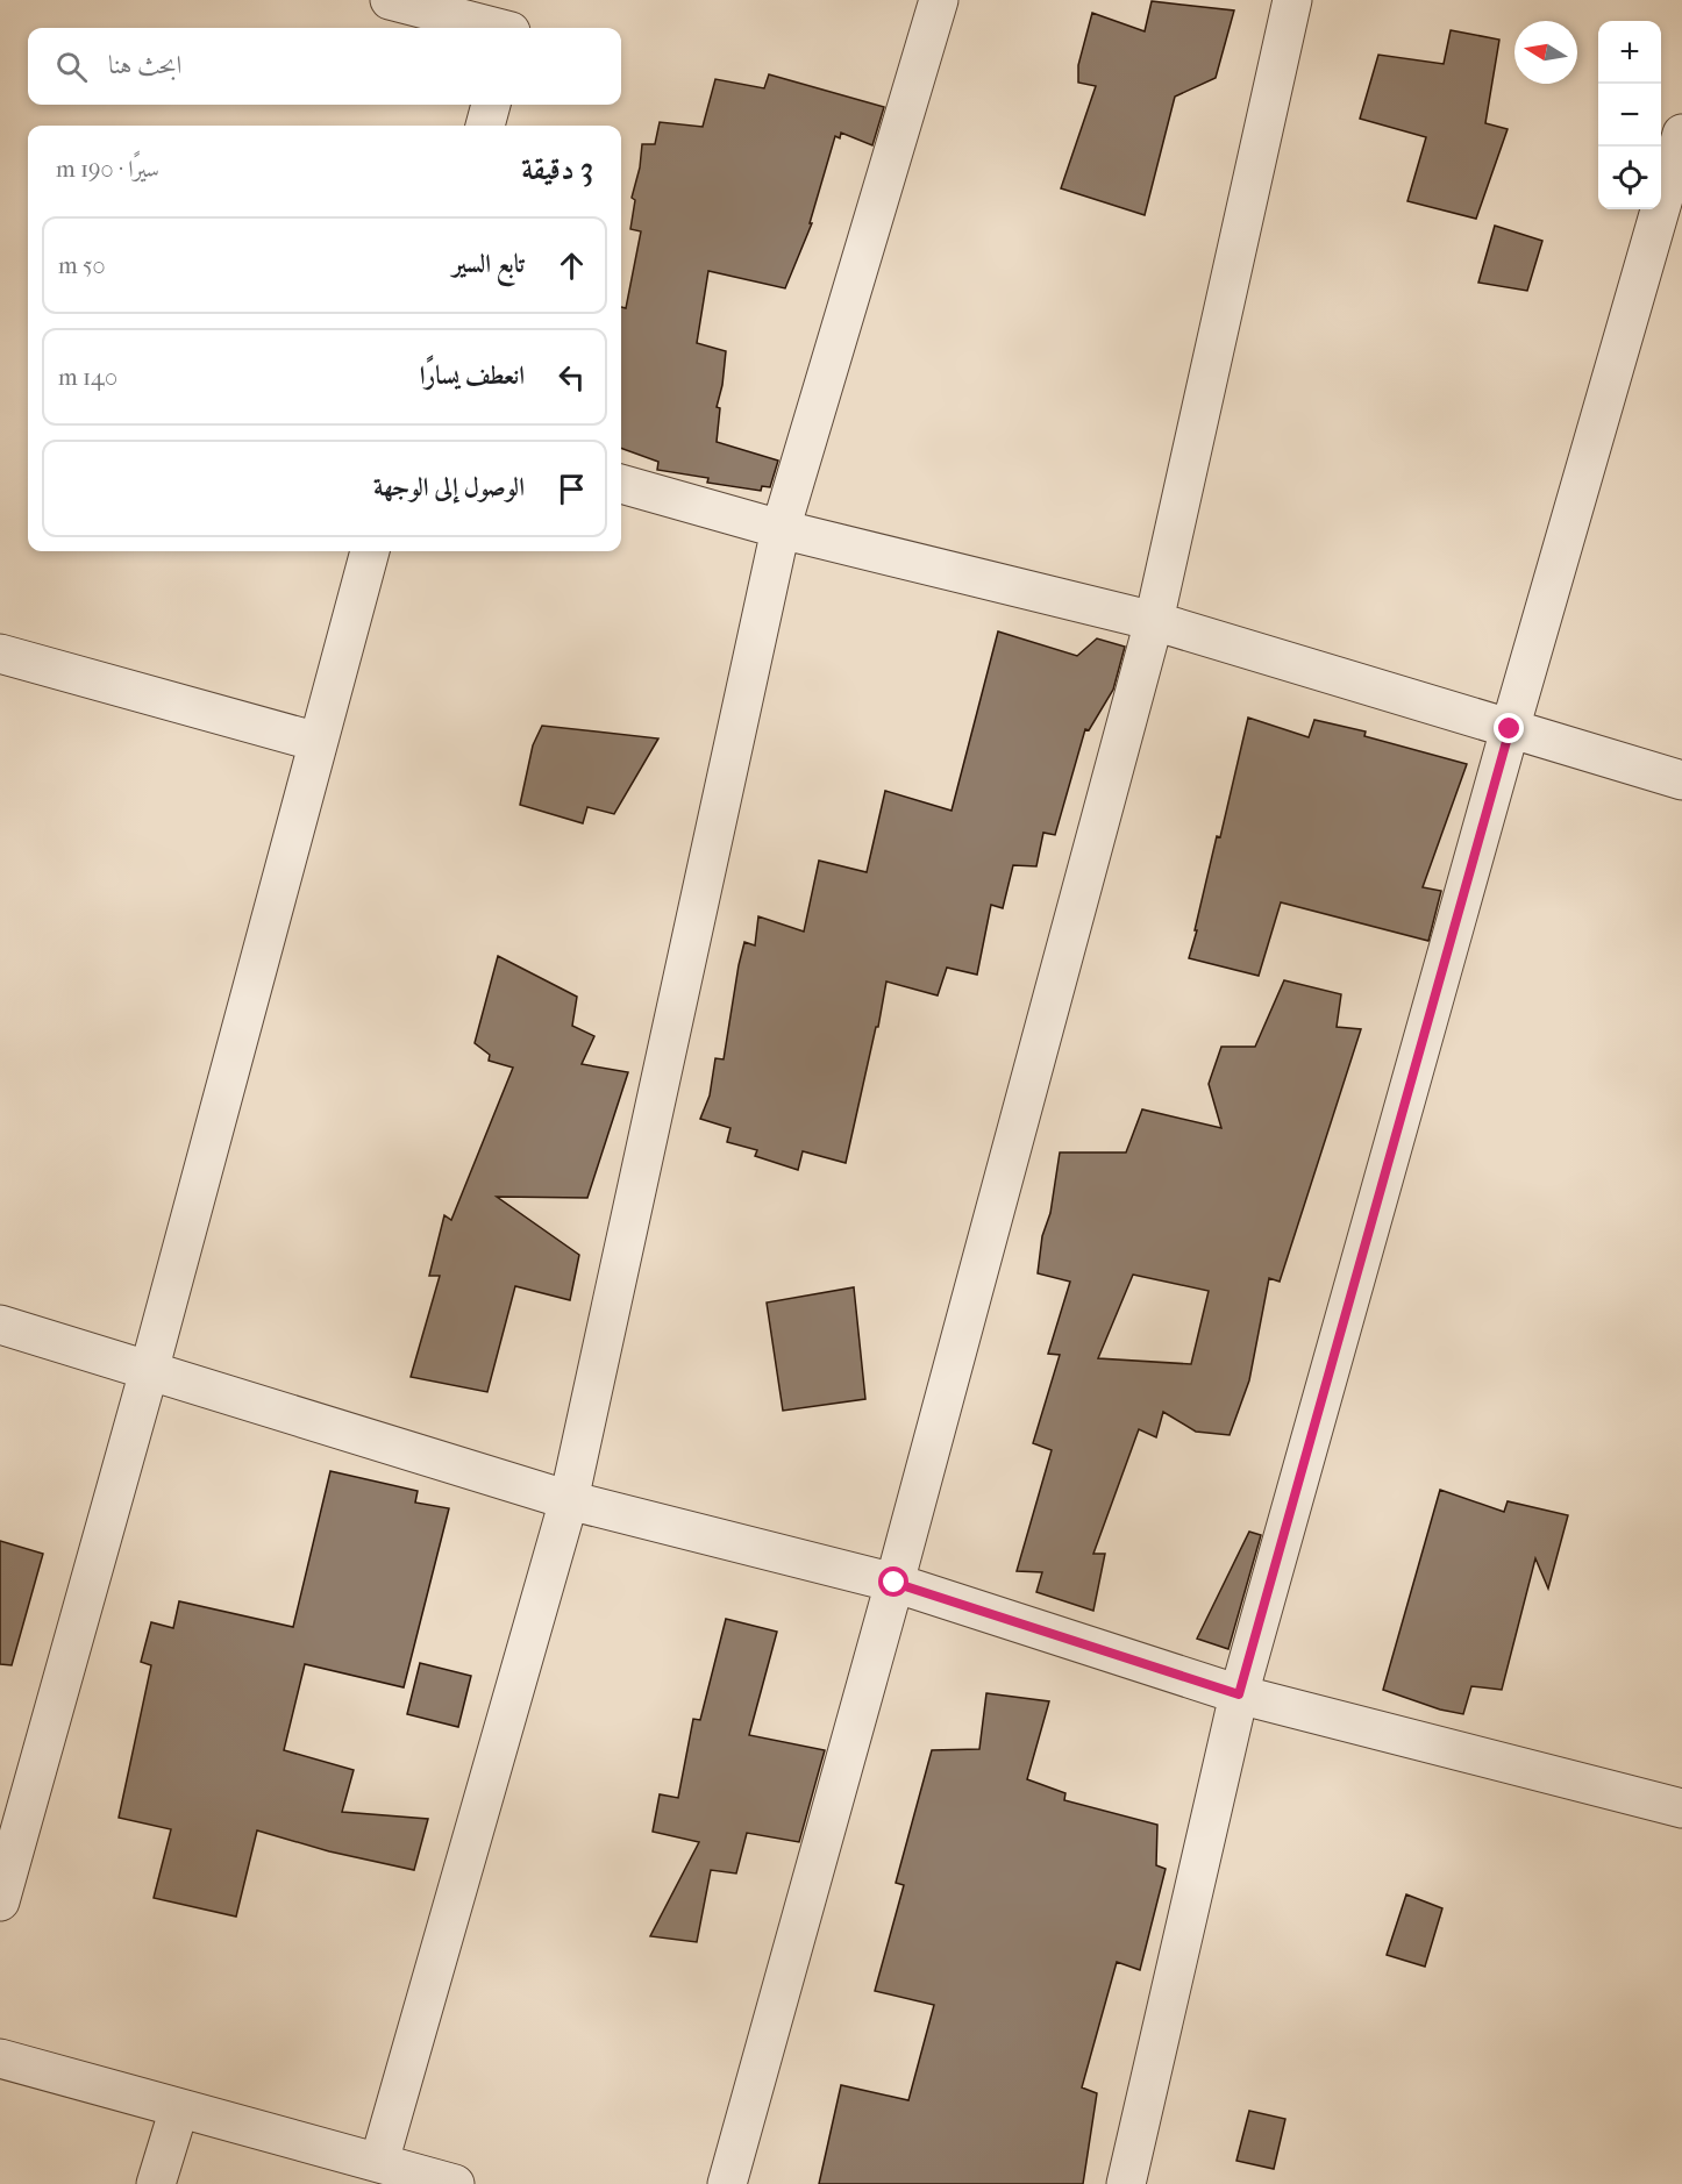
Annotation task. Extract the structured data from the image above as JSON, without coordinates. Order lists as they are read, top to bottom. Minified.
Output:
{"north":"left","page":{"map_buttons":["+","−"],"search":"ابحث هنا","heading":["3 دقيقة","سيرًا · 190 m"],"list":[["تابع السير","50 m"],["انعطف يسارًا","140 m"],"الوصول إلى الوجهة"]}}
